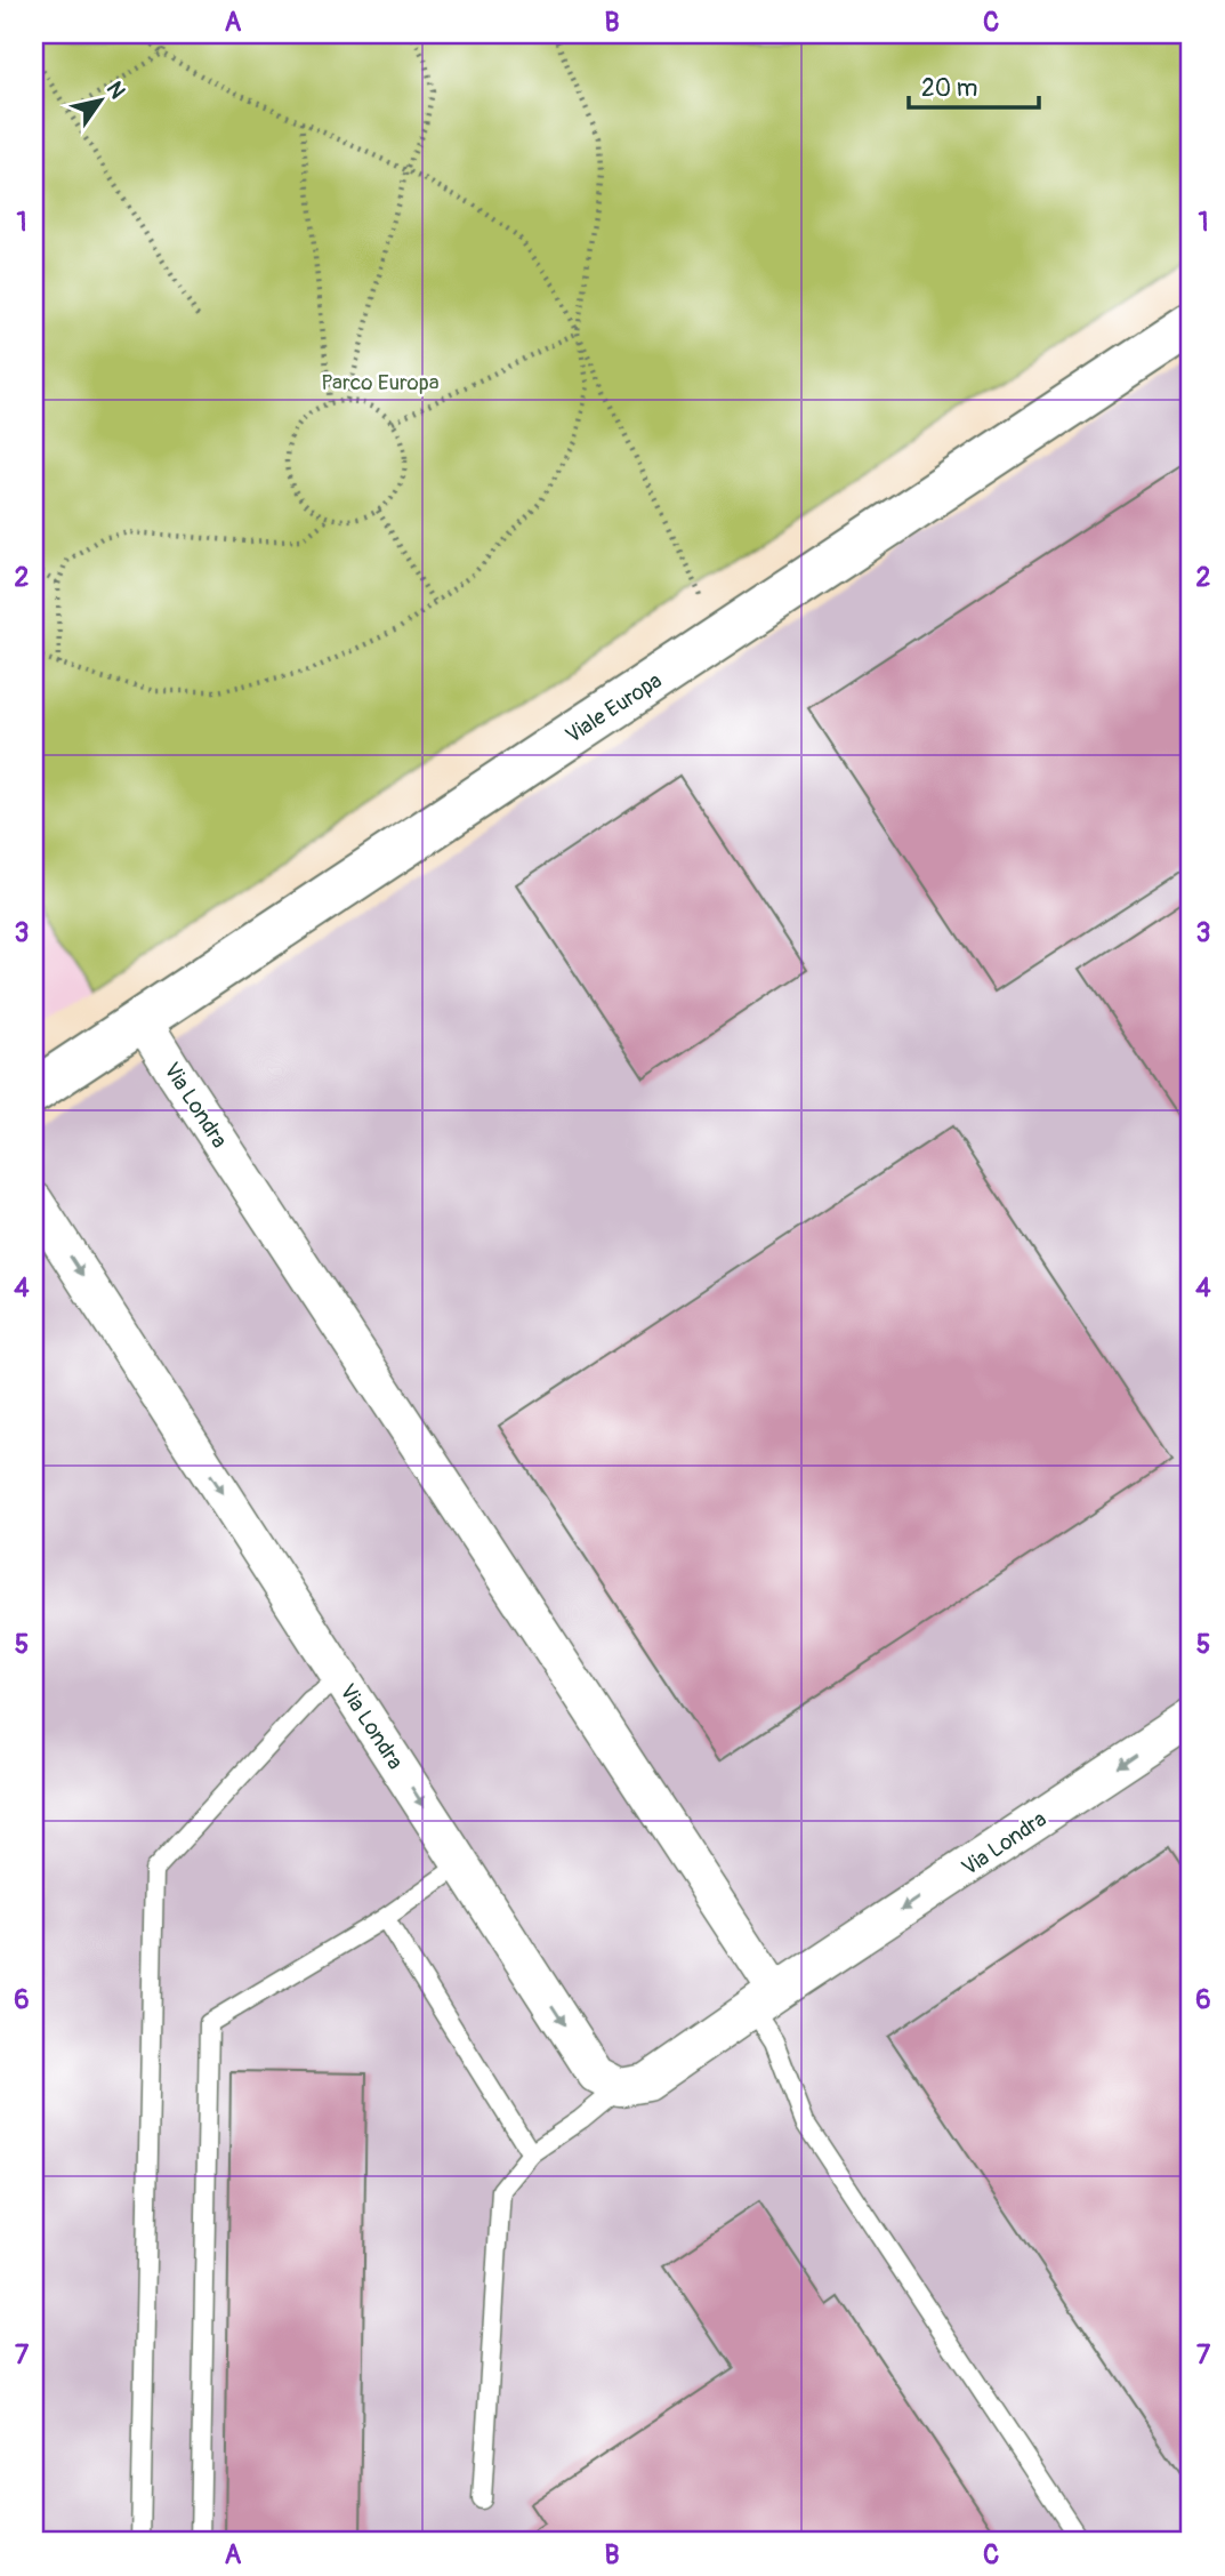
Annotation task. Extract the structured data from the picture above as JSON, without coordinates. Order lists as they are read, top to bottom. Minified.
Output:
{"streets":{"street":["Viale Europa","Via Londra"]},"crossings":[["Viale Europa","Via Londra"]],"parks":["Parco Europa"],"scale_bar":"20 m","north":"top right","grid":{"columns":["A","B","C"],"rows":["1","2","3","4","5","6","7"]}}
